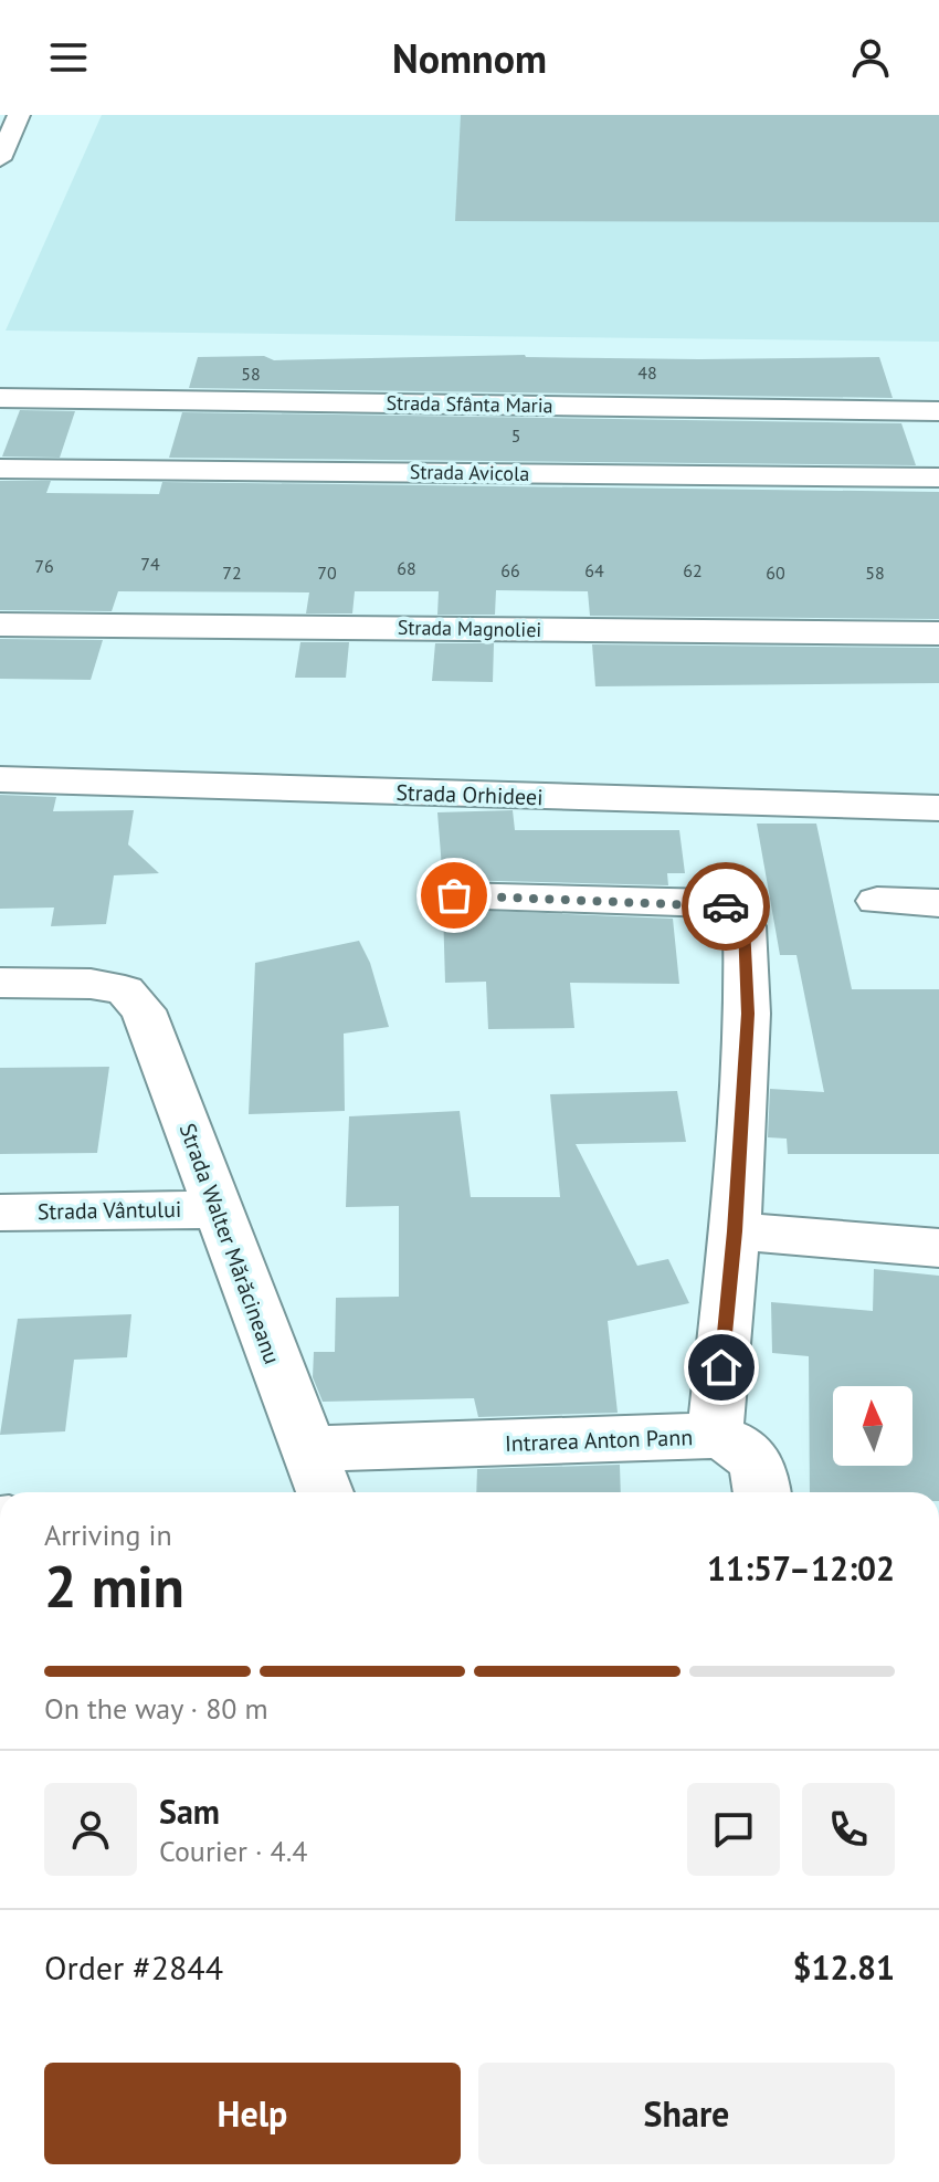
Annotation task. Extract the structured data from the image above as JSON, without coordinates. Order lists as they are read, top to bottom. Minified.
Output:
{"streets":{"street":["Strada Sfânta Maria","Strada Avicola","Strada Magnoliei","Strada Orhideei","Strada Vântului","Strada Walter Mărăcineanu","Intrarea Anton Pann"]},"crossings":[["Strada Vântului","Strada Walter Mărăcineanu"],["Strada Walter Mărăcineanu","Intrarea Anton Pann"]],"house_numbers":["48","58","5","74","76","68","66","64","62","72","70","60","58"],"north":"top","page":{"header":"Nomnom","heading":["2 min","Arriving in","11:57–12:02"],"panel":["Sam","Courier · 4.4","Order #2844","$12.81"],"bar":"On the way · 80 m","buttons":["Help","Share"]}}
